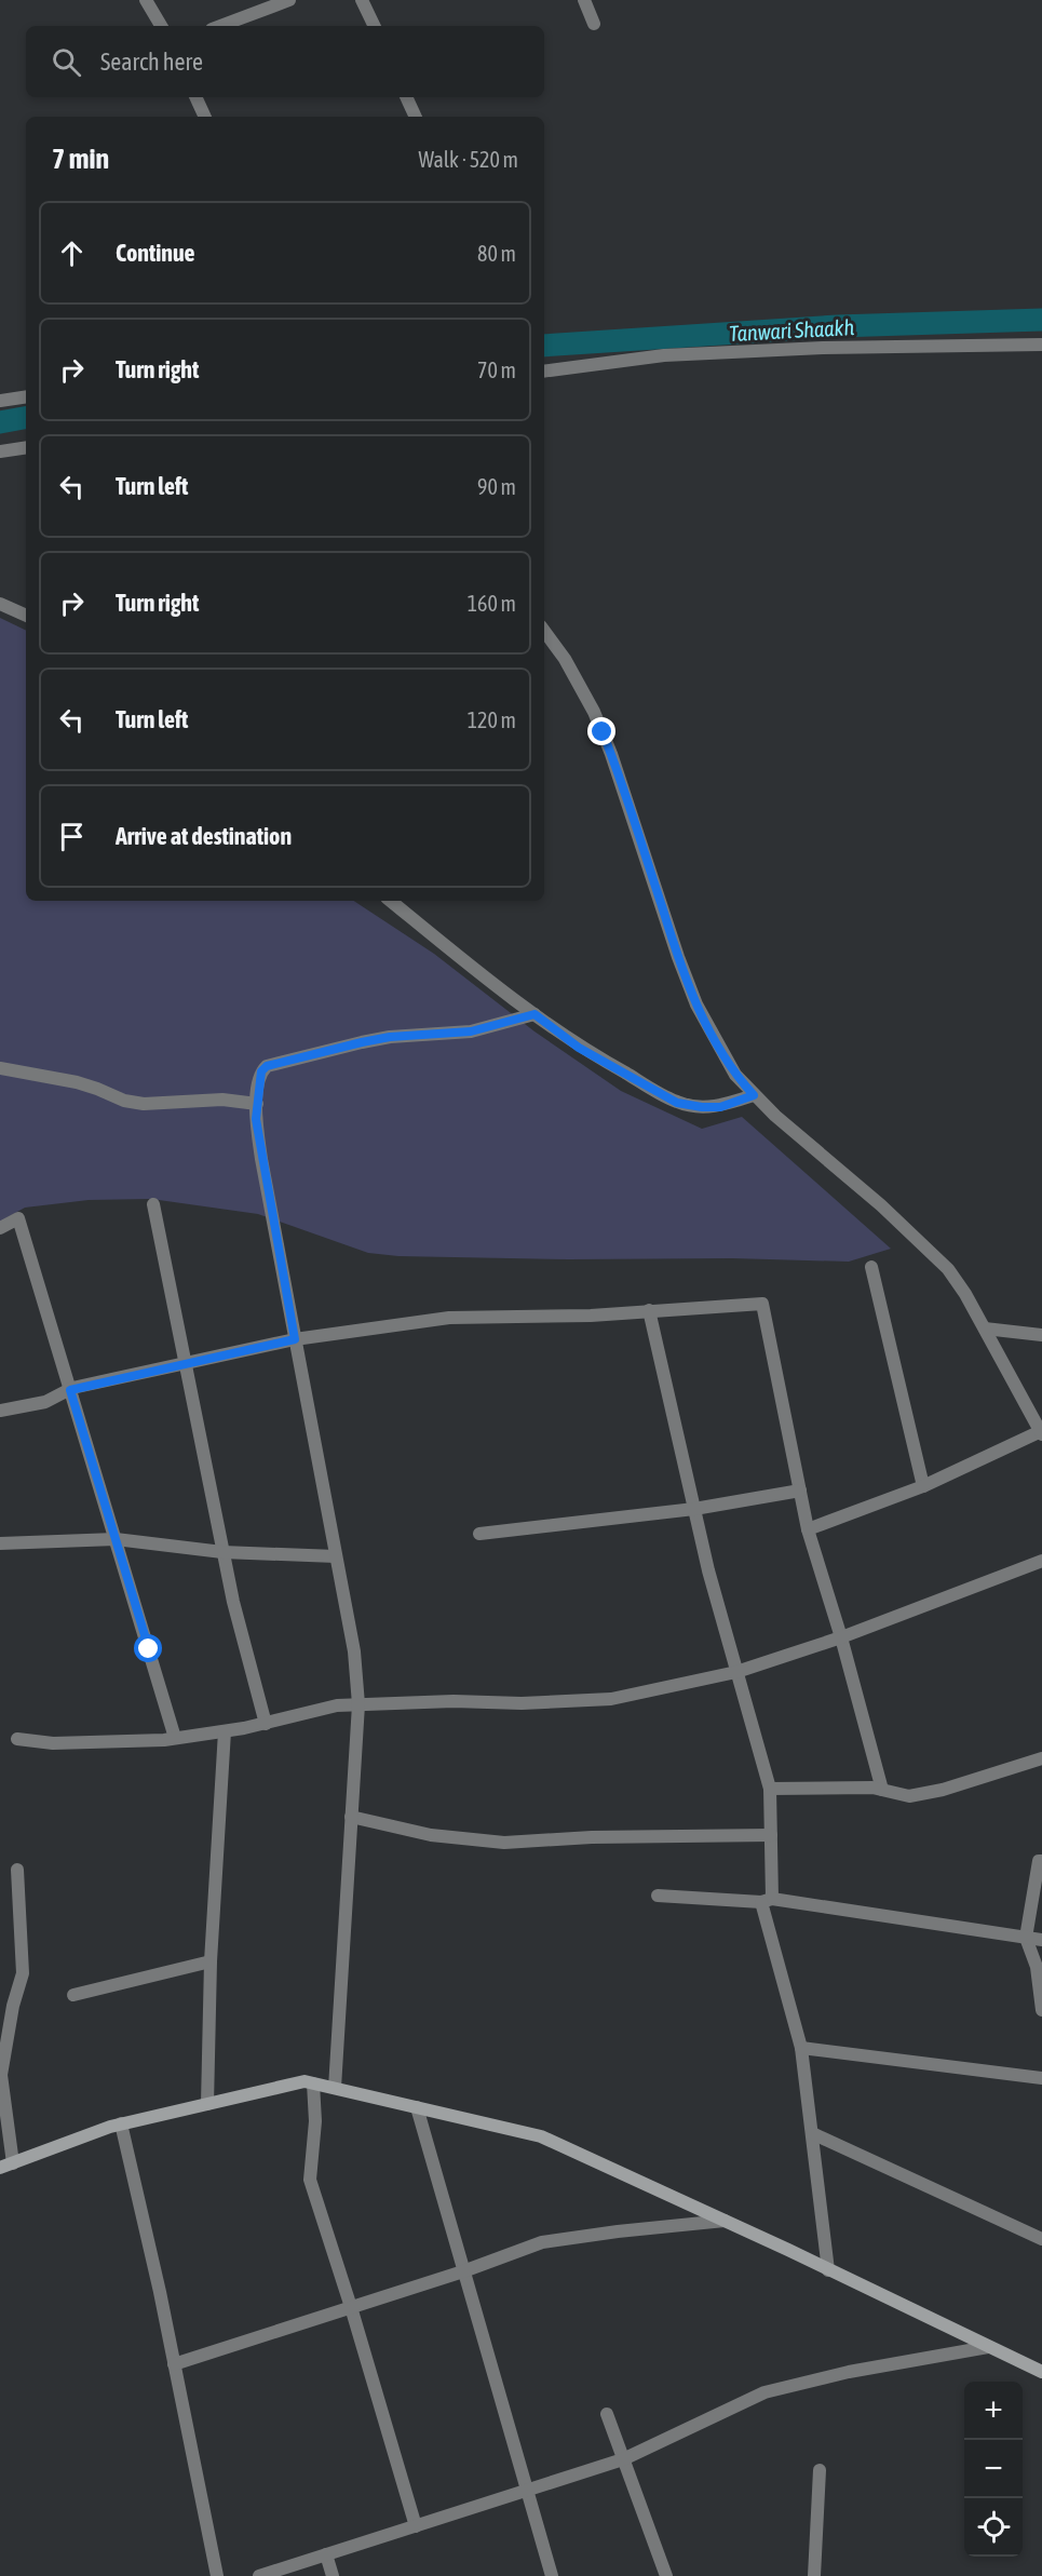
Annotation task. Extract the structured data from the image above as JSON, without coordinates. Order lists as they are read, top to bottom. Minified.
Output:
{"water":["Tanwari Shaakh"],"page":{"search":"Search here","heading":["7 min","Walk · 520 m"],"list":[["Continue","80 m"],["Turn right","70 m"],["Turn left","90 m"],["Turn right","160 m"],["Turn left","120 m"],"Arrive at destination"],"map_buttons":["+","−"]}}
